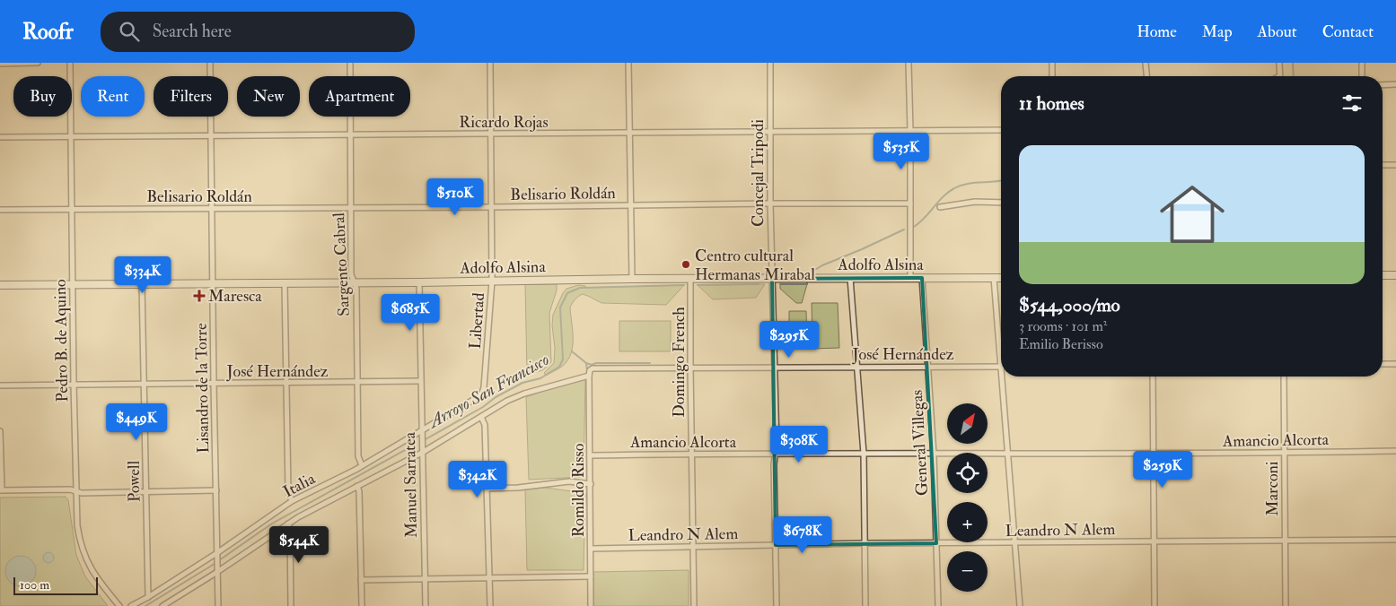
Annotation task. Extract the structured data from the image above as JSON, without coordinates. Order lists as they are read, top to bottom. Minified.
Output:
{"streets":{"street":["Ricardo Rojas","Concejal Tripodi","Belisario Roldán","Sargento Cabral","Adolfo Alsina","Libertad","Pedro B. de Aquino","José Hernández","Domingo French","Lisandro de la Torre","Amancio Alcorta","General Villegas","Powell","Italia","Manuel Sarratea","Marconi","Romildo Risso","Leandro N Alem"]},"crossings":[["Ricardo Rojas","Concejal Tripodi"],["Ricardo Rojas","Sargento Cabral"],["Ricardo Rojas","Libertad"],["Ricardo Rojas","Pedro B. de Aquino"],["Ricardo Rojas","Lisandro de la Torre"],["Concejal Tripodi","Belisario Roldán"],["Concejal Tripodi","Adolfo Alsina"],["Concejal Tripodi","José Hernández"],["Concejal Tripodi","Amancio Alcorta"],["Concejal Tripodi","Leandro N Alem"],["Belisario Roldán","Sargento Cabral"],["Belisario Roldán","Libertad"],["Belisario Roldán","Pedro B. de Aquino"],["Belisario Roldán","Lisandro de la Torre"],["Sargento Cabral","Adolfo Alsina"],["Sargento Cabral","José Hernández"],["Sargento Cabral","Italia"],["Adolfo Alsina","Libertad"],["Adolfo Alsina","Pedro B. de Aquino"],["Adolfo Alsina","Domingo French"],["Adolfo Alsina","Lisandro de la Torre"],["Adolfo Alsina","General Villegas"],["Adolfo Alsina","Powell"],["Adolfo Alsina","Manuel Sarratea"],["Libertad","Italia"],["Pedro B. de Aquino","José Hernández"],["José Hernández","Domingo French"],["José Hernández","Lisandro de la Torre"],["José Hernández","General Villegas"],["José Hernández","Powell"],["José Hernández","Italia"],["José Hernández","Manuel Sarratea"],["José Hernández","Romildo Risso"],["Domingo French","Amancio Alcorta"],["Domingo French","Leandro N Alem"],["Lisandro de la Torre","Italia"],["Amancio Alcorta","General Villegas"],["Amancio Alcorta","Marconi"],["Amancio Alcorta","Romildo Risso"],["General Villegas","Leandro N Alem"],["Powell","Italia"],["Italia","Manuel Sarratea"],["Marconi","Leandro N Alem"],["Romildo Risso","Leandro N Alem"]],"water":["Arroyo San Francisco"],"places":{"other":["Centro cultural Hermanas Mirabal"],"health":["Maresca"]},"scale_bar":"100 m","north":"top right","page":{"header":"Roofr","search":"Search here","nav":["Home","Map","About","Contact"],"chip":["Buy","Rent","Filters","New","Apartment"],"heading":"11 homes","list":[{"name":"$544,000/mo","note":"3 rooms · 101 m² · Emilio Berisso"}],"price":["$535K","$510K","$334K","$685K","$295K","$449K","$308K","$259K","$342K","$678K","$544K"],"map_buttons":["+","−"],"scale":"100 m"}}
